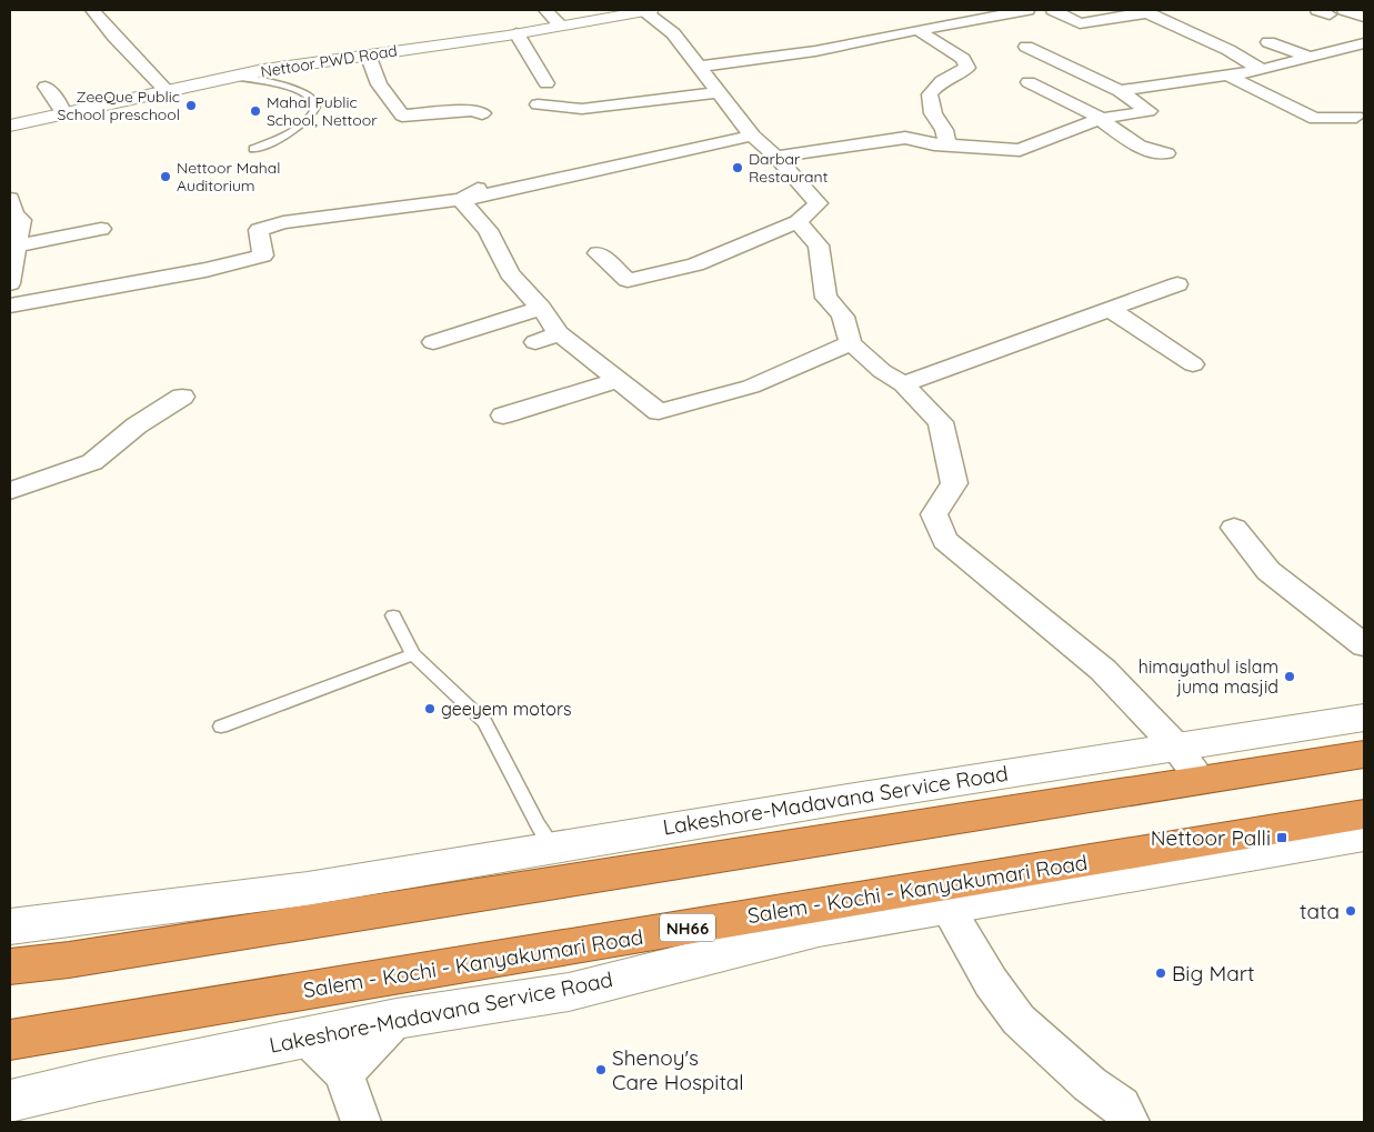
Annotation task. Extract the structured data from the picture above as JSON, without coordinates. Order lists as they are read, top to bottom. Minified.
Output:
{"streets":{"highway":["Salem - Kochi - Kanyakumari Road","NH66"],"street":["Nettoor PWD Road","Lakeshore-Madavana Service Road"]},"places":{"other":["ZeeQue Public School preschool","Mahal Public School, Nettoor","Darbar Restaurant","Nettoor Mahal Auditorium","himayathul islam juma masjid","geeyem motors","tata","Big Mart","Shenoy's Care Hospital"],"transit":["Nettoor Palli"]}}
